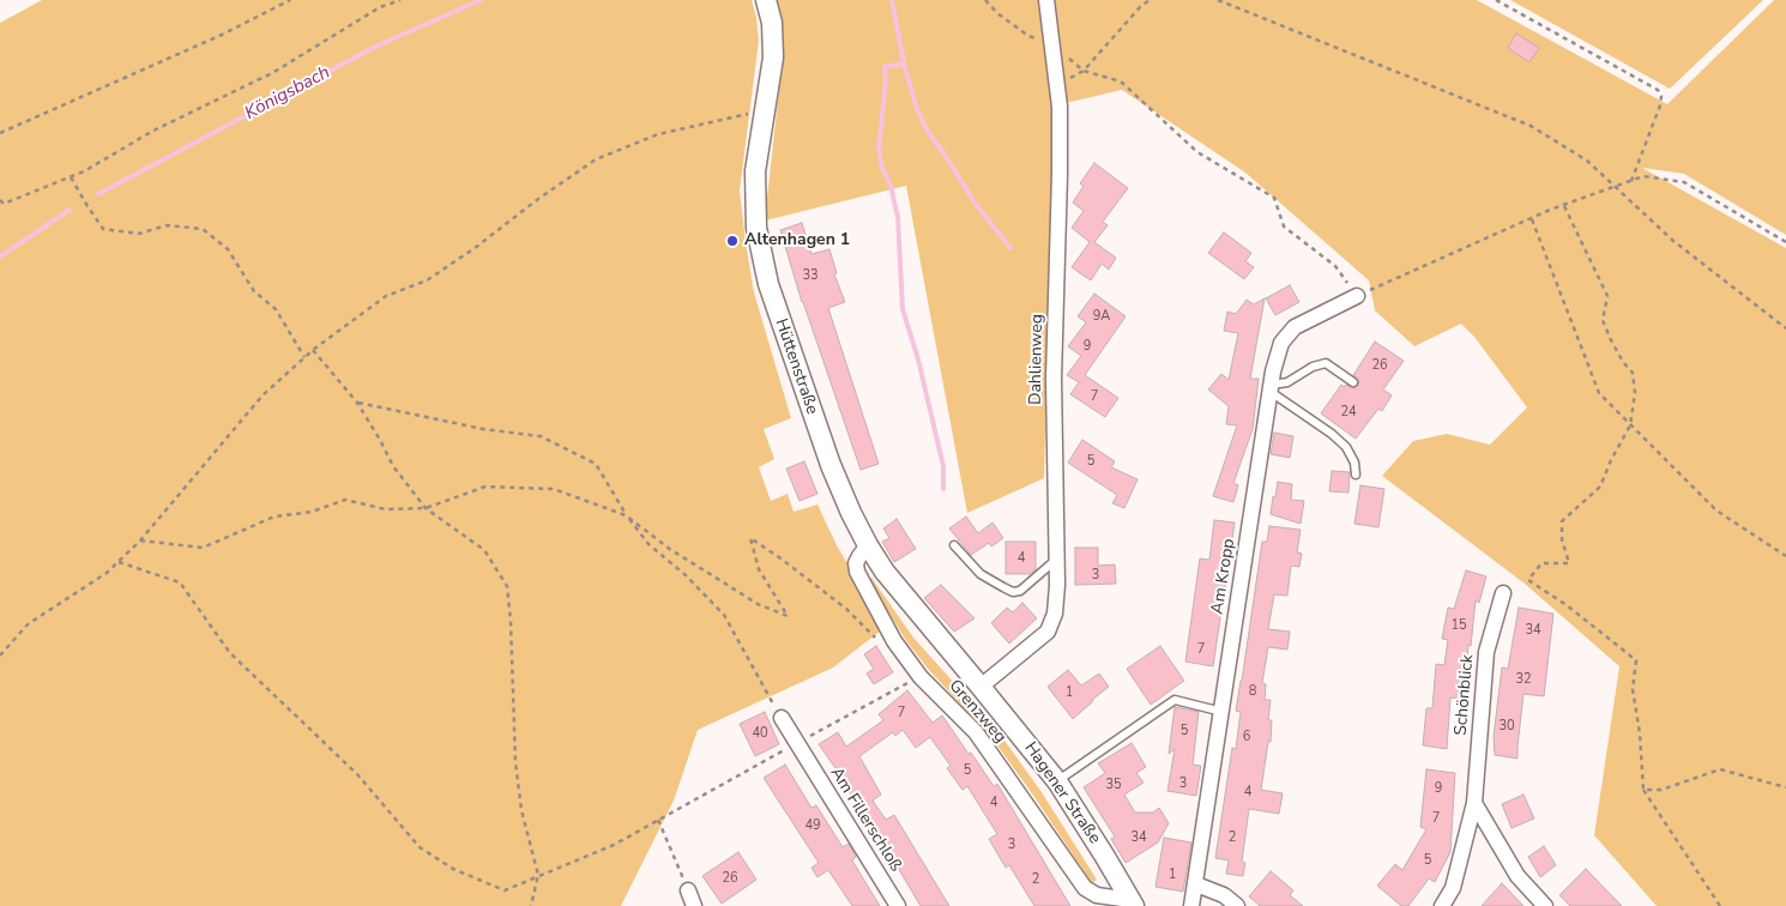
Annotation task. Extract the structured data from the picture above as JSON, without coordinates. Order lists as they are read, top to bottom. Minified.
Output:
{"streets":{"main road":["Hüttenstraße","Hagener Straße"],"street":["Dahlienweg","Am Kropp","Schönblick","Grenzweg","Am Fillerschloß"]},"crossings":[["Dahlienweg","Hüttenstraße"],["Dahlienweg","Hagener Straße"],["Hüttenstraße","Grenzweg"],["Hüttenstraße","Hagener Straße"],["Grenzweg","Hagener Straße"]],"water":["Königsbach"],"places":["Altenhagen 1"],"house_numbers":["33","9A","9","26","7","24","5","4","3","15","34","7","32","8","1","7","30","5","40","6","5","3","35","9","4","4","7","49","34","2","3","5","1","26","2"]}
